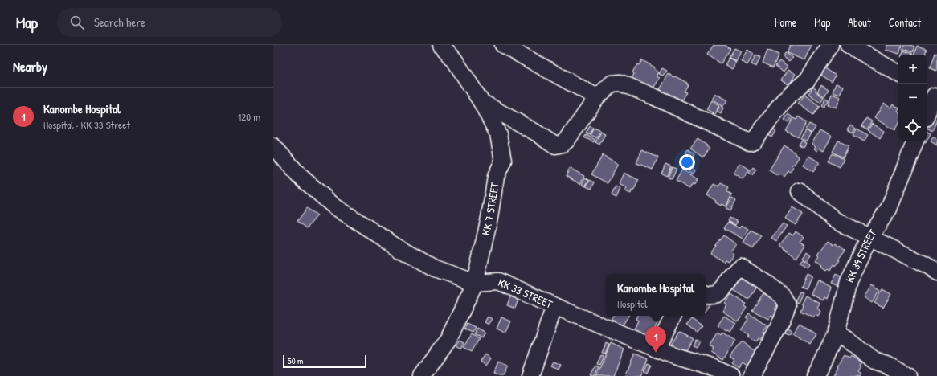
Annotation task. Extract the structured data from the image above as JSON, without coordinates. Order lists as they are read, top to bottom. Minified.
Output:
{"streets":{"street":["KK 7 STREET","KK 39 STREET","KK 33 STREET"]},"crossings":[["KK 7 STREET","KK 33 STREET"]],"scale_bar":"50 m","page":{"header":"Map","search":"Search here","nav":["Home","Map","About","Contact"],"heading":"Nearby","map_buttons":["+","−"],"list":[{"mark":"1","name":"Kanombe Hospital","note":"Hospital · KK 33 Street","value":"120 m"}],"popup":["Kanombe Hospital","Hospital"],"pins":"1","scale":"50 m"}}
